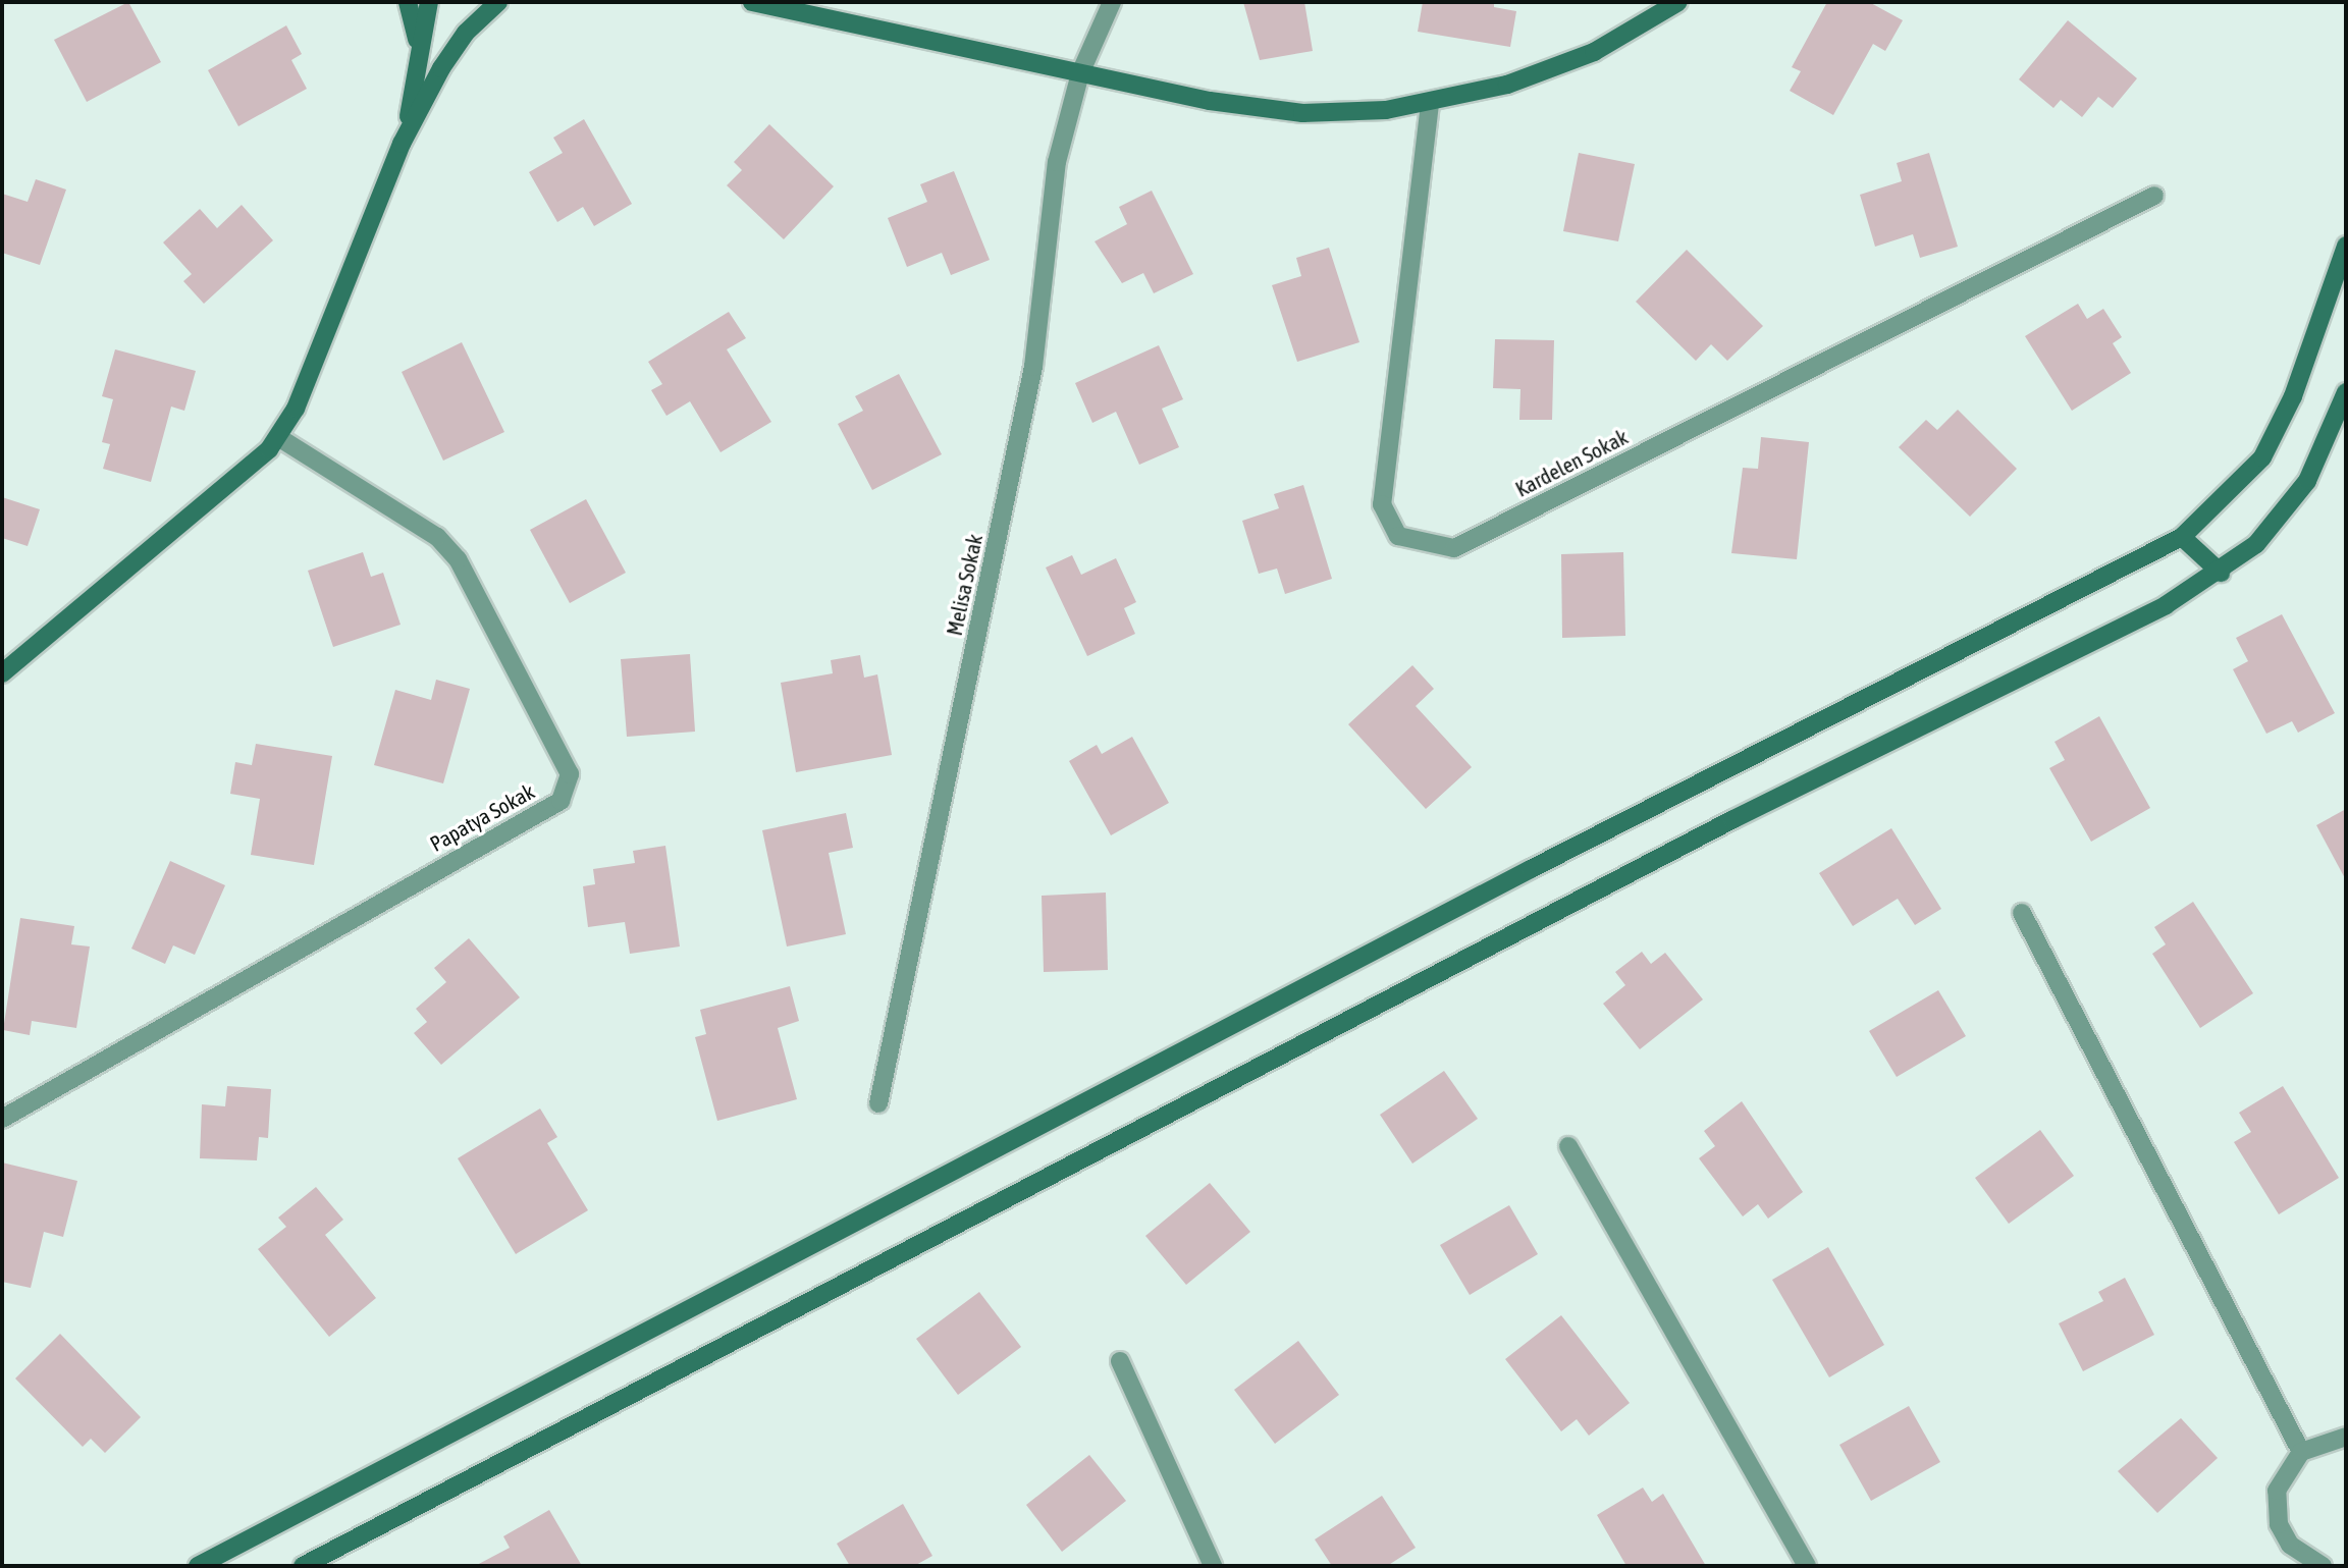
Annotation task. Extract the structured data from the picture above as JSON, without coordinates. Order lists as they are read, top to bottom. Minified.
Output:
{"streets":{"street":["Kardelen Sokak","Melisa Sokak","Papatya Sokak"]}}
